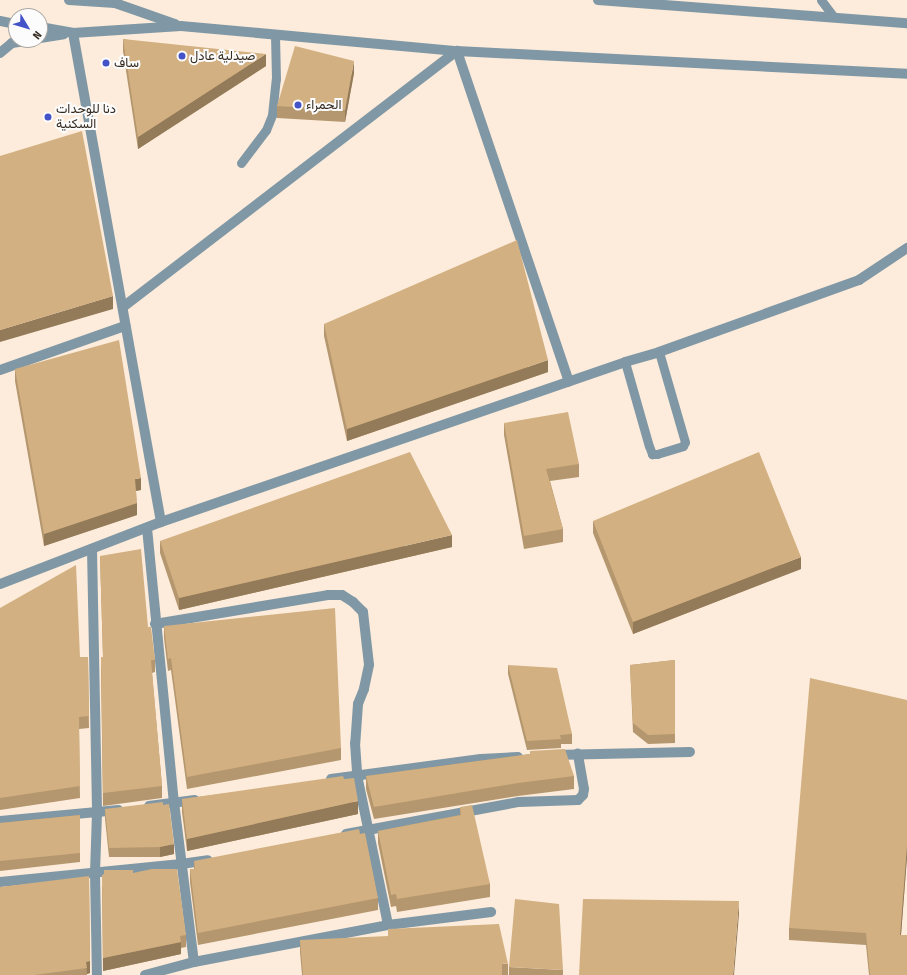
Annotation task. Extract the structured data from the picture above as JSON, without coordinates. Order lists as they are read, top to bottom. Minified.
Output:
{"places":["صيدلية عادل","ساف","الحمراء","دنا للوحدات السكنية"],"north":"bottom right"}
